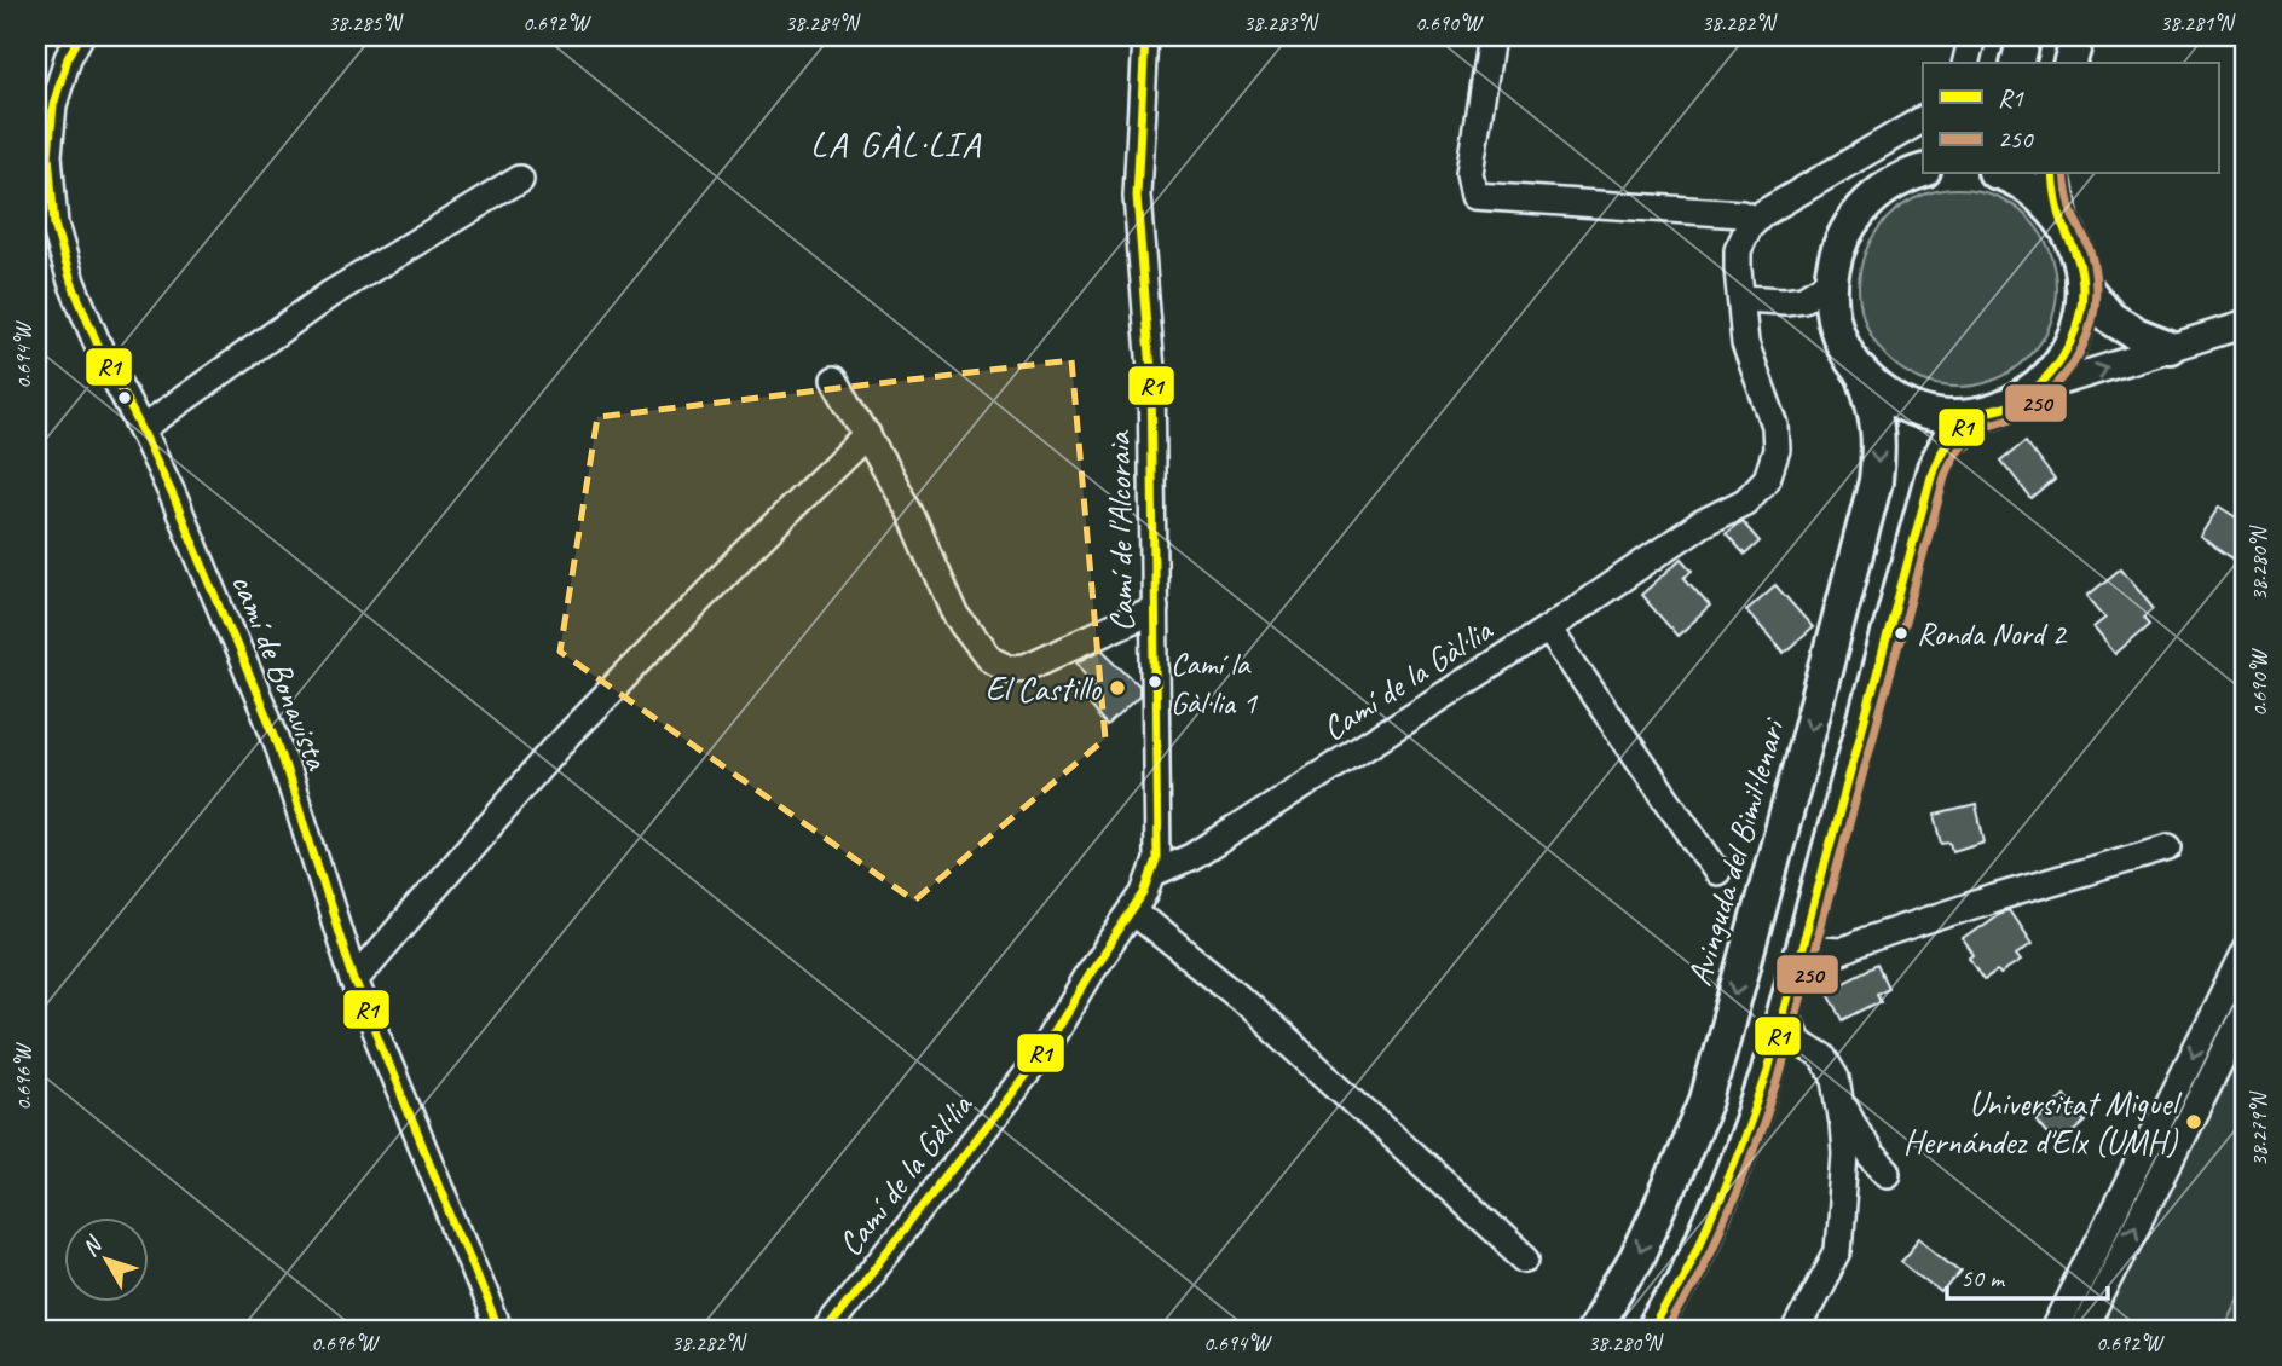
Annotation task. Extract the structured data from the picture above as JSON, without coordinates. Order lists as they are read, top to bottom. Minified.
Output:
{"streets":{"main road":["Avinguda del Bimil·lenari"],"street":["Camí de l'Alcoraia","camí de Bonavista","Camí de la Gàl·lia"]},"crossings":[["Camí de l'Alcoraia","Camí de la Gàl·lia"]],"districts":["LA GÀL·LIA"],"places":["Ronda Nord 2","Camí la Gàl·lia 1","El Castillo","Universitat Miguel Hernández d'Elx (UMH)"],"lines":["transit line R1","transit line 250"],"legend":["R1","250"],"scale_bar":"50 m","north":"top left","coordinates":["38.285°N","0.692°W","38.284°N","38.283°N","0.690°W","38.282°N","38.281°N","0.694°W","38.280°N","0.696°W","38.279°N"]}
